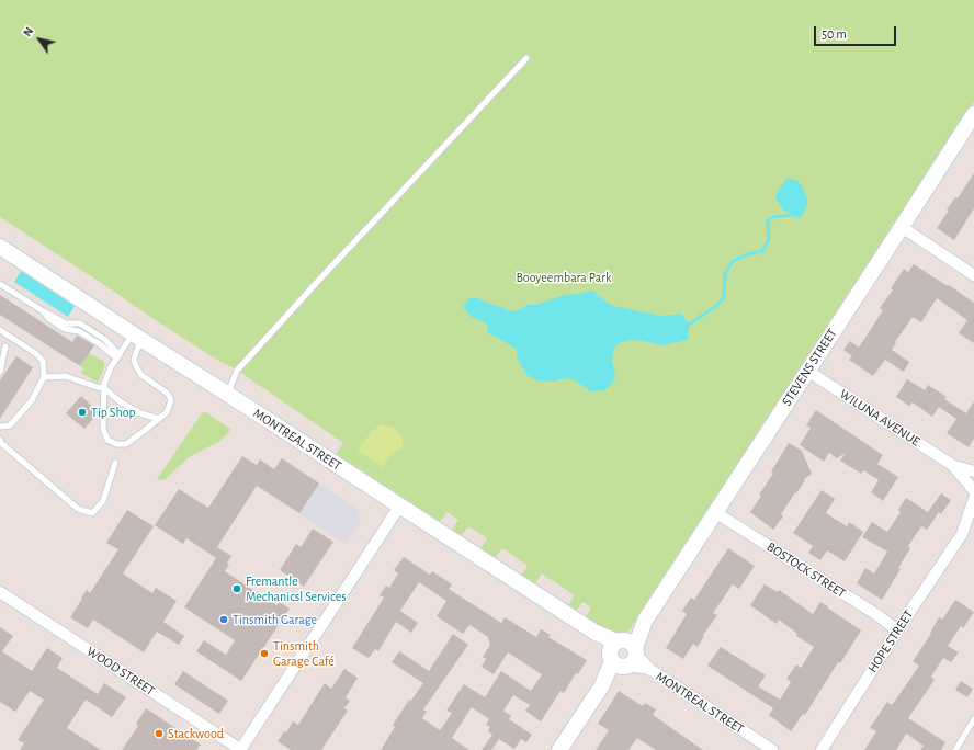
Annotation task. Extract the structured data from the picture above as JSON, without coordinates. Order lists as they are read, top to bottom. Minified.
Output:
{"streets":{"street":["STEVENS STREET","WILUNA AVENUE","MONTREAL STREET","BOSTOCK STREET","HOPE STREET","WOOD STREET"]},"crossings":[["STEVENS STREET","WILUNA AVENUE"],["STEVENS STREET","MONTREAL STREET"],["STEVENS STREET","BOSTOCK STREET"],["BOSTOCK STREET","HOPE STREET"]],"parks":["Booyeembara Park"],"places":["Tip Shop","Fremantle Mechanicsl Services","Tinsmith Garage","Tinsmith Garage Café","Stackwood"],"scale_bar":"50 m","north":"top left"}
